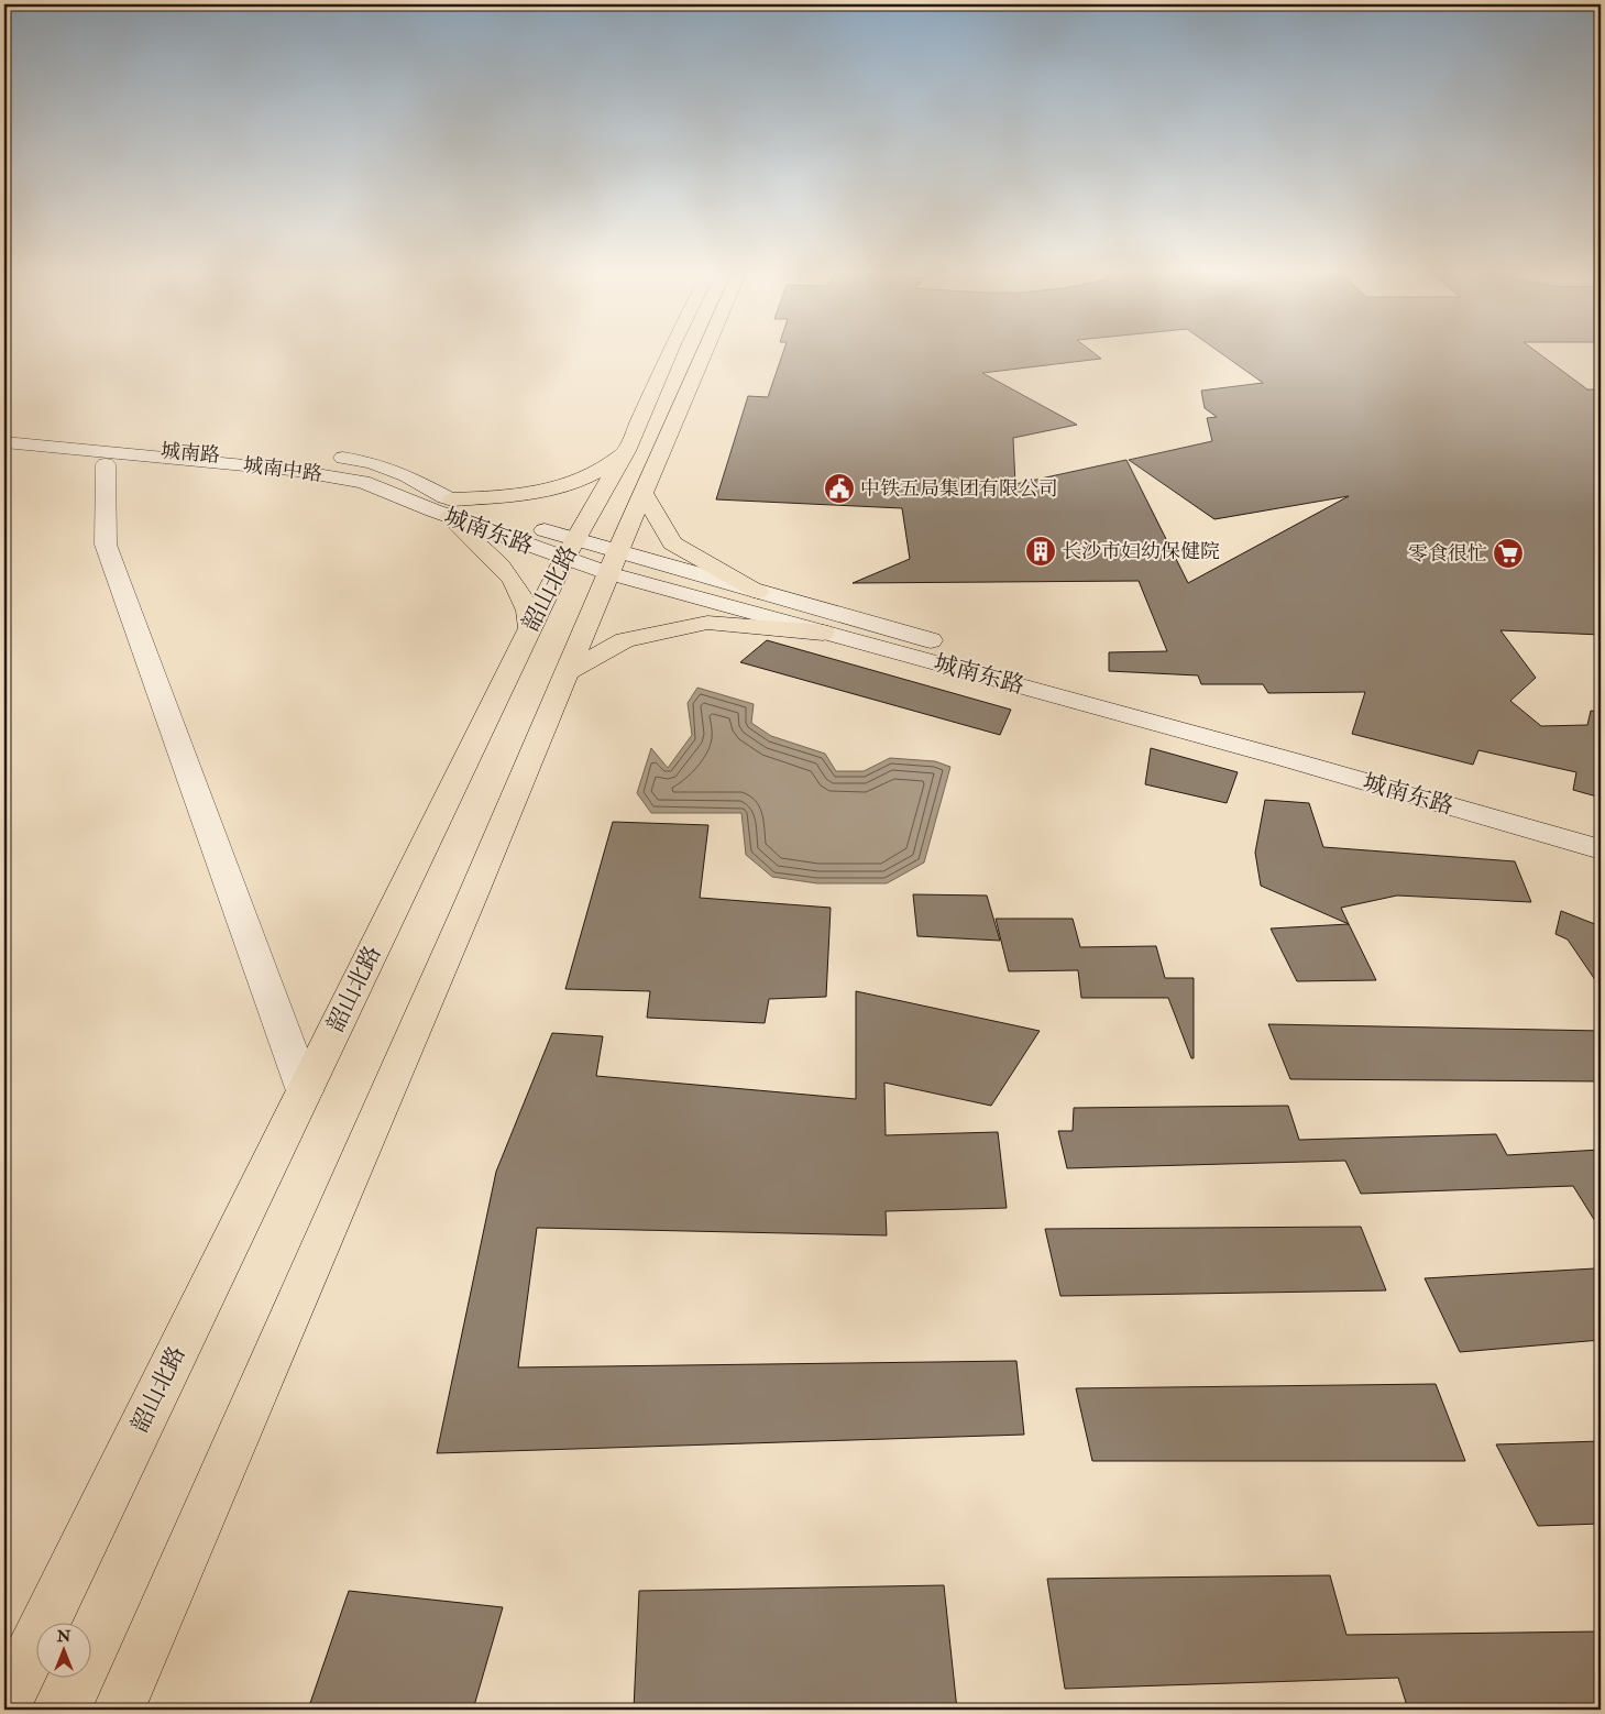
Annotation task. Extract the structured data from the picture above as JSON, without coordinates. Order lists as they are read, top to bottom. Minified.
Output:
{"streets":{"main road":["城南路","城南中路","城南东路","韶山北路"]},"crossings":[["城南路","城南中路"],["城南路","城南东路"],["城南中路","城南东路"],["城南东路","韶山北路"]],"places":{"public building":["中铁五局集团有限公司"],"building":["长沙市妇幼保健院"],"supermarket":["零食很忙"]},"north":"top"}
